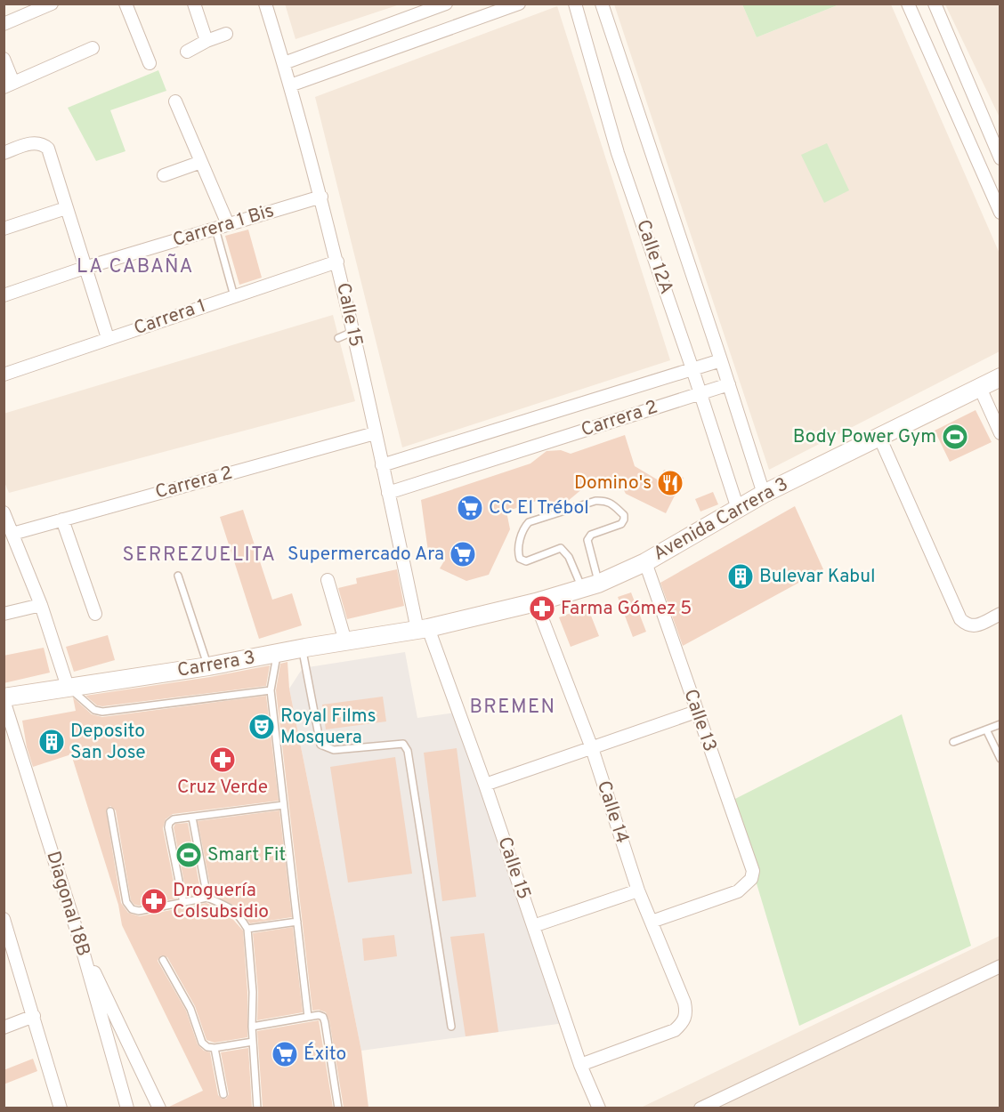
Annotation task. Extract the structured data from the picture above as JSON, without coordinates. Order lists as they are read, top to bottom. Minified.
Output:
{"streets":{"main road":["Avenida Carrera 3","Carrera 3"],"street":["Carrera 1 Bis","Calle 12A","Calle 15","Carrera 1","Carrera 2","Calle 13","Calle 14","Diagonal 18B"]},"crossings":[["Carrera 1 Bis","Calle 15"],["Calle 12A","Carrera 2"],["Calle 12A","Avenida Carrera 3"],["Calle 15","Carrera 1"],["Calle 15","Carrera 2"],["Calle 15","Avenida Carrera 3"],["Calle 15","Carrera 3"],["Calle 15","Calle 14"],["Avenida Carrera 3","Carrera 3"],["Avenida Carrera 3","Calle 13"],["Avenida Carrera 3","Calle 14"],["Carrera 3","Diagonal 18B"],["Calle 13","Calle 14"]],"districts":["LA CABAÑA","SERREZUELITA","BREMEN"],"places":{"sports":["Body Power Gym","Smart Fit"],"restaurant":["Domino's"],"supermarket":["CC El Trébol","Supermercado Ara","Éxito"],"building":["Bulevar Kabul","Deposito San Jose"],"pharmacy":["Farma Gómez 5","Cruz Verde","Droguería Colsubsidio"],"theatre":["Royal Films Mosquera"]}}
